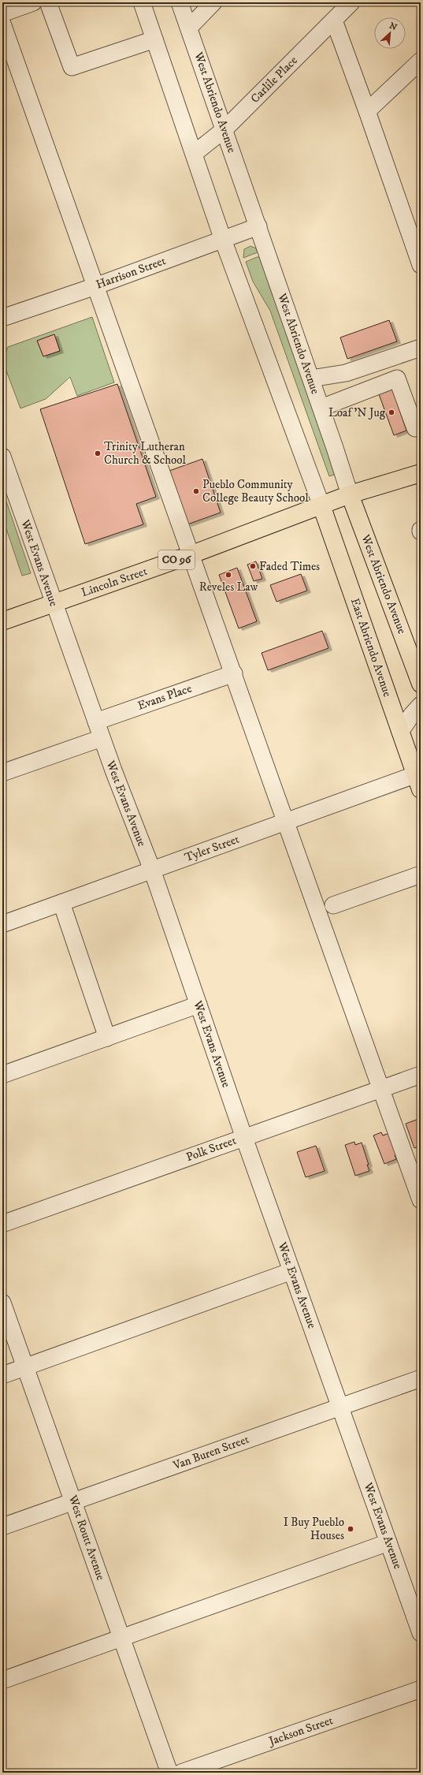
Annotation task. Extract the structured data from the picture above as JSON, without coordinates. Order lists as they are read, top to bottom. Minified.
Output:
{"streets":{"main road":["West Abriendo Avenue","CO 96","Lincoln Street","East Abriendo Avenue"],"street":["Carlile Place","Harrison Street","West Evans Avenue","Evans Place","Tyler Street","Polk Street","Van Buren Street","West Routt Avenue","Jackson Street"]},"crossings":[["Carlile Place","West Abriendo Avenue"],["West Abriendo Avenue","Harrison Street"],["West Abriendo Avenue","CO 96"],["West Abriendo Avenue","Lincoln Street"],["CO 96","Lincoln Street"],["West Evans Avenue","Lincoln Street"],["West Evans Avenue","Evans Place"],["West Evans Avenue","Tyler Street"],["West Evans Avenue","Polk Street"],["West Evans Avenue","Van Buren Street"],["Lincoln Street","East Abriendo Avenue"],["East Abriendo Avenue","Tyler Street"],["Van Buren Street","West Routt Avenue"]],"places":["Loaf 'N Jug","Trinity Lutheran Church & School","Pueblo Community College Beauty School","Faded Times","Reveles Law","I Buy Pueblo Houses"],"north":"top right"}
